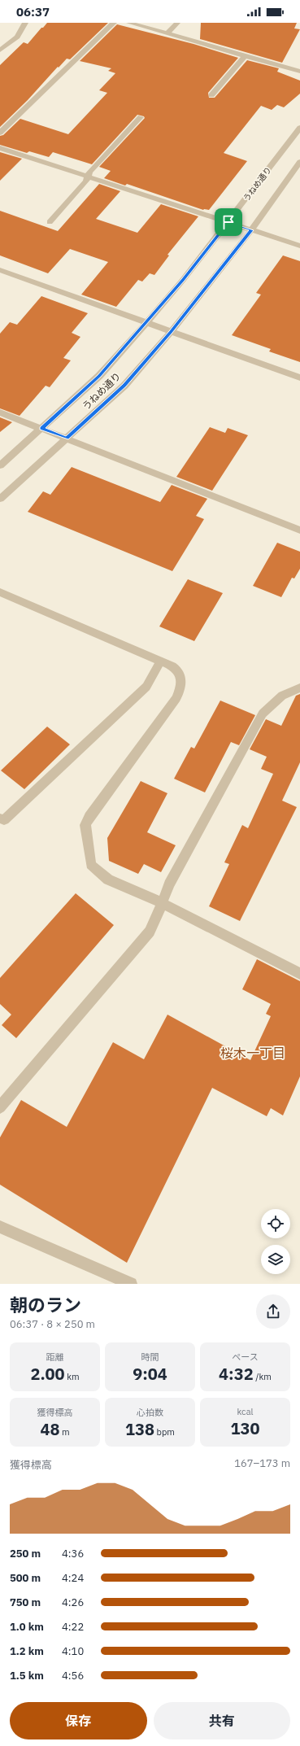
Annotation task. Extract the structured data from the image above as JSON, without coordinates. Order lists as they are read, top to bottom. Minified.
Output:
{"streets":{"street":["うねめ通り"]},"districts":["桜木一丁目"],"page":{"status":"06:37","heading":["朝のラン","06:37 · 8 × 250 m"],"stats":[["距離","2.00 km"],["時間","9:04"],["ペース","4:32 /km"],["獲得標高","48 m"],["心拍数","138 bpm"],["kcal","130"]],"chart":["獲得標高","167–173 m"],"list":[{"name":"250 m","note":"4:36"},{"name":"500 m","note":"4:24"},{"name":"750 m","note":"4:26"},{"name":"1.0 km","note":"4:22"},{"name":"1.2 km","note":"4:10"},{"name":"1.5 km","note":"4:56"}],"buttons":["保存","共有"]}}
